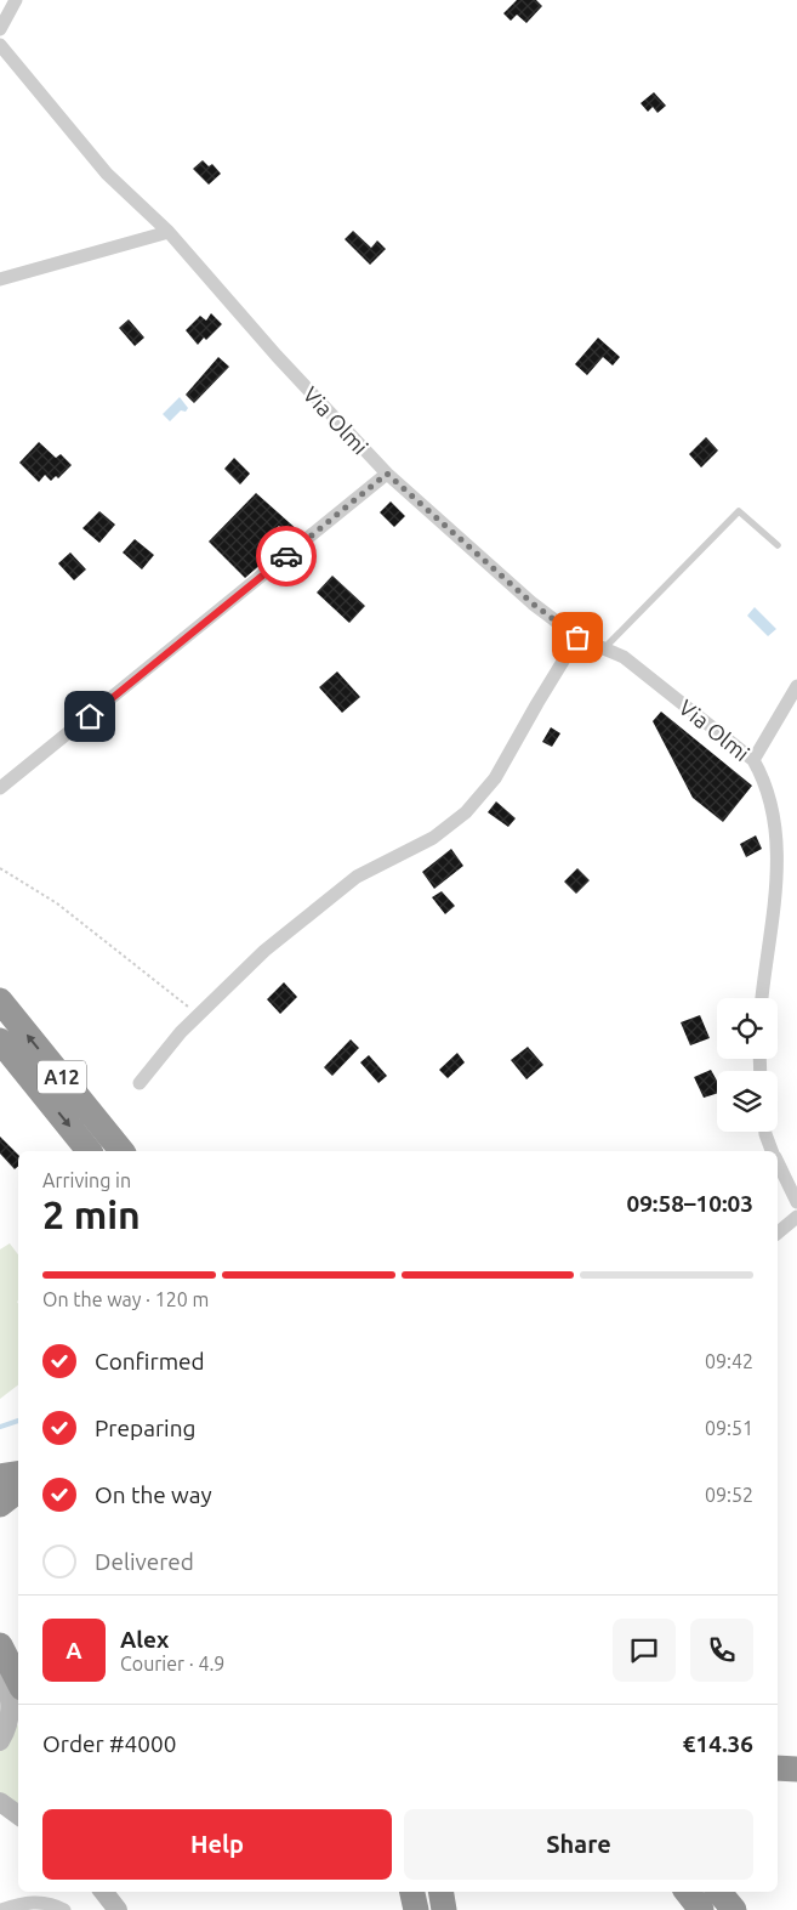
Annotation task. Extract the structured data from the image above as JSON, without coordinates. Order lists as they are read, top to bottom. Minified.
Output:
{"streets":{"highway":["A12"],"street":["Via Olmi"]},"page":{"heading":["2 min","Arriving in","09:58–10:03"],"panel":["Alex","Courier · 4.9","Order #4000","€14.36"],"bar":"On the way · 120 m","list":[["Confirmed","09:42"],["Preparing","09:51"],["On the way","09:52"],"Delivered"],"round":"A","buttons":["Help","Share"]}}
